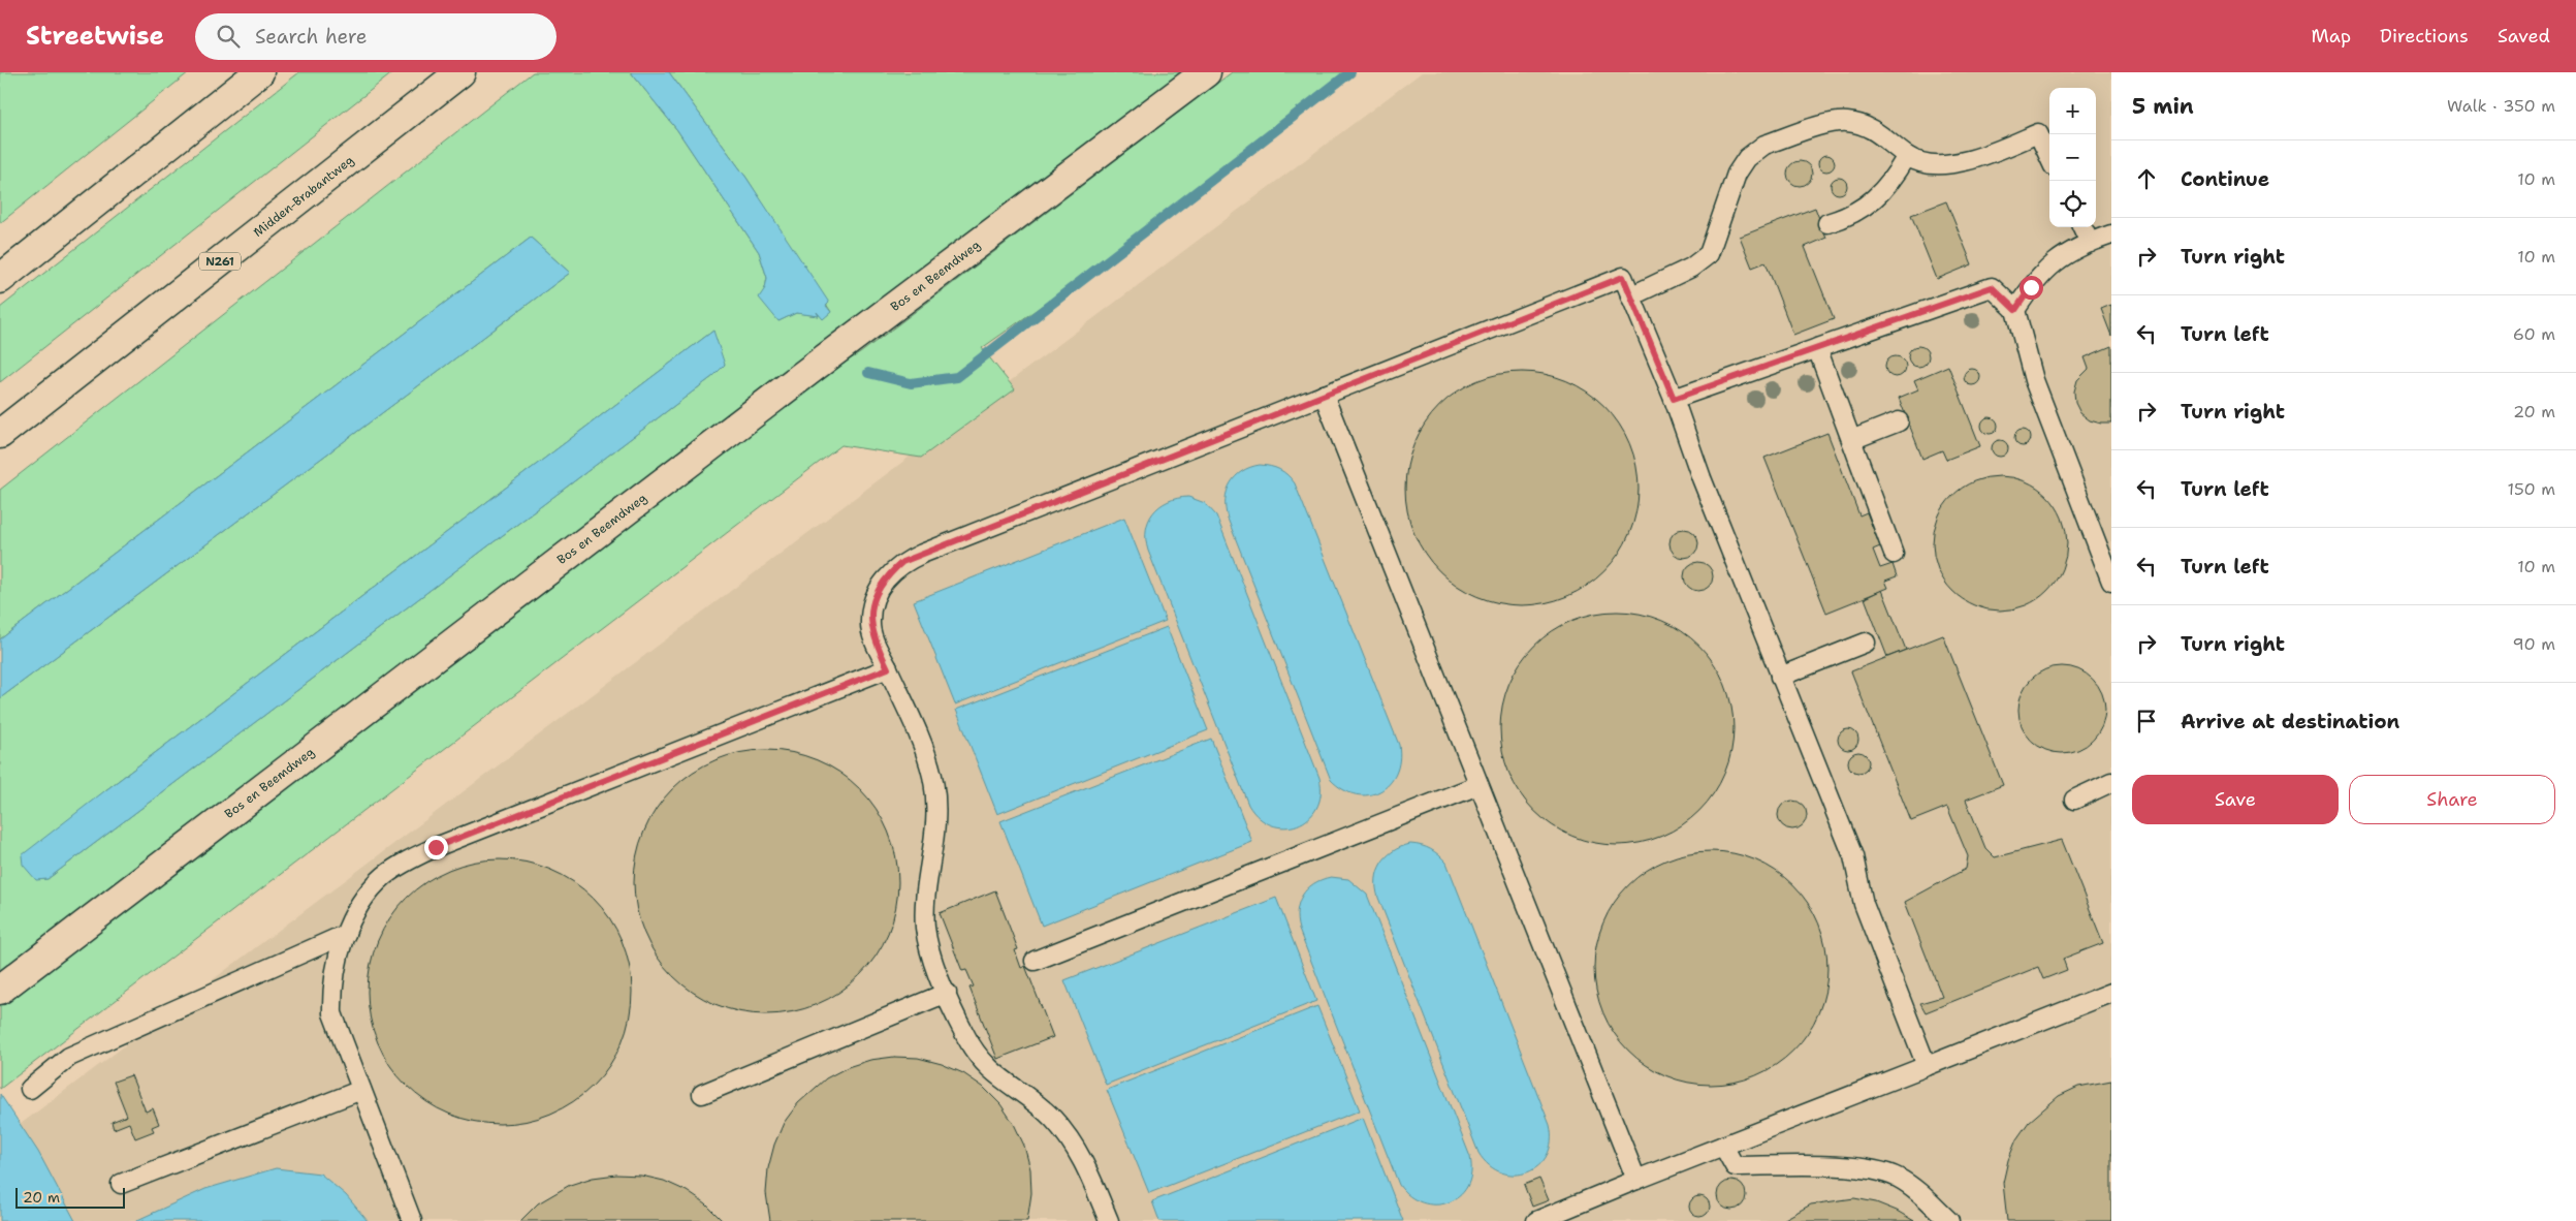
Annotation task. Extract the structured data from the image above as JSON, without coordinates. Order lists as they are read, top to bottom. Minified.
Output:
{"streets":{"main road":["Midden-Brabantweg","N261","Bos en Beemdweg"]},"crossings":[["Midden-Brabantweg","N261"]],"scale_bar":"20 m","page":{"header":"Streetwise","search":"Search here","nav":["Map","Directions","Saved"],"heading":["5 min","Walk · 350 m"],"map_buttons":["+","−"],"list":[["Continue","10 m"],["Turn right","10 m"],["Turn left","60 m"],["Turn right","20 m"],["Turn left","150 m"],["Turn left","10 m"],["Turn right","90 m"],"Arrive at destination"],"buttons":["Save","Share"],"scale":"20 m"}}
